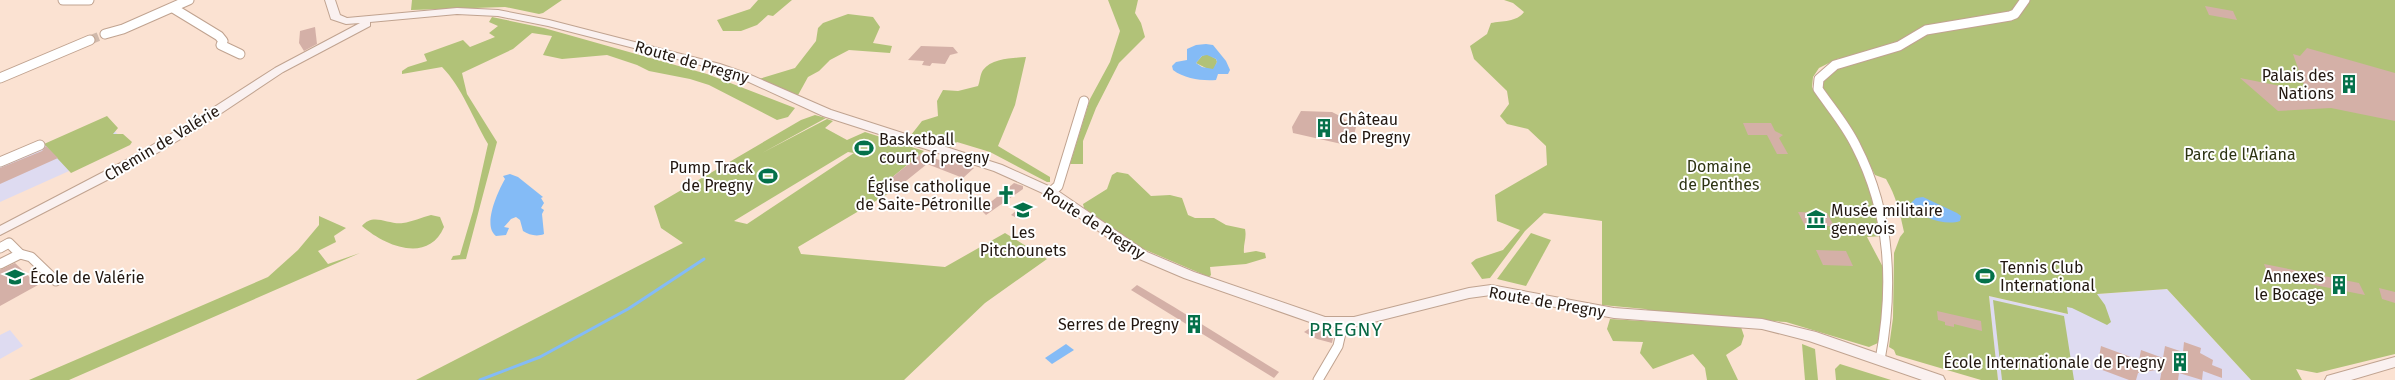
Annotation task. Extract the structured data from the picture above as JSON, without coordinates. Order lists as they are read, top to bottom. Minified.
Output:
{"streets":{"street":["Route de Pregny","Chemin de Valérie"]},"crossings":[["Route de Pregny","Chemin de Valérie"]],"districts":["PREGNY"],"parks":["Parc de l'Ariana","Domaine de Penthes"],"places":{"building":["Palais des Nations","Château de Pregny","Annexes le Bocage","Serres de Pregny","École Internationale de Pregny"],"sports":["Basketball court of pregny","Pump Track de Pregny","Tennis Club International"],"church":["Église catholique de Saite-Pétronille"],"school or university":["Les Pitchounets","École de Valérie"],"museum":["Musée militaire genevois"]}}
